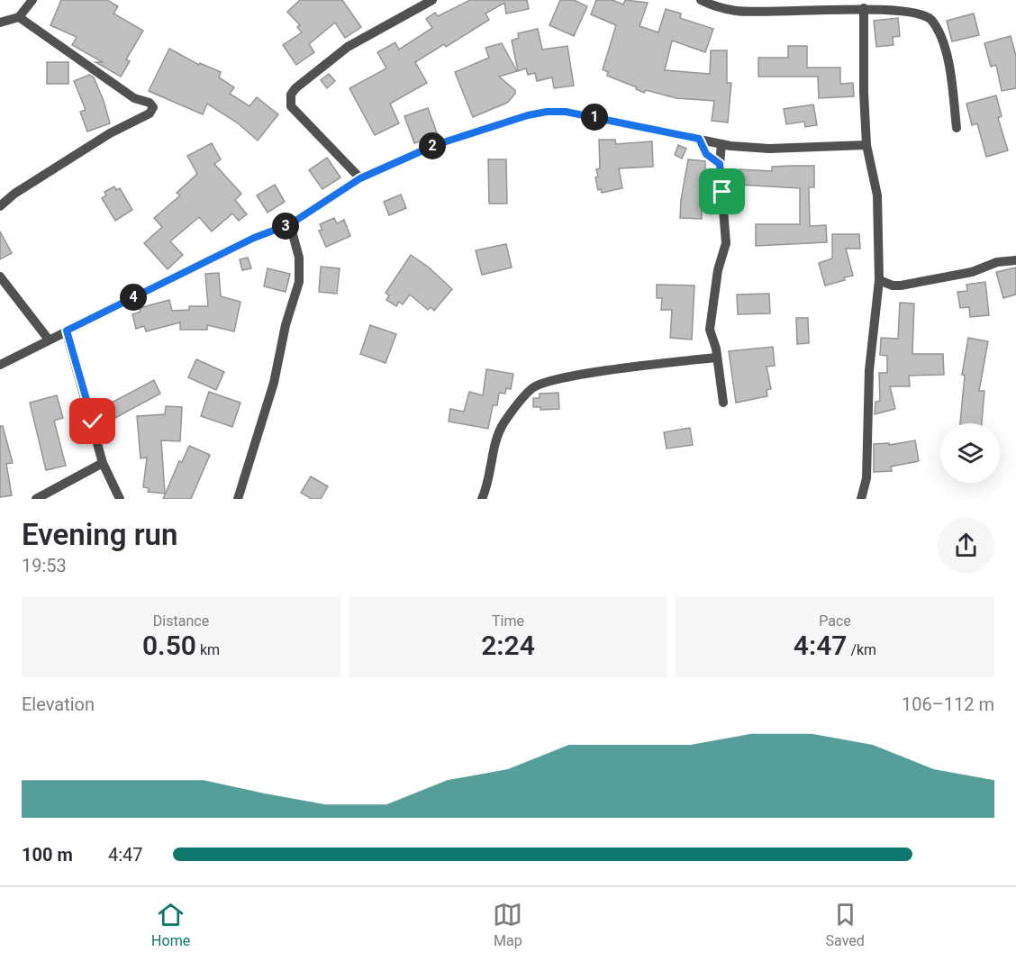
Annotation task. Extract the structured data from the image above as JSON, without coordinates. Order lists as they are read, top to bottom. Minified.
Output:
{"page":{"pins":["1","2","3","4"],"heading":["Evening run","19:53"],"stats":[["Distance","0.50 km"],["Time","2:24"],["Pace","4:47 /km"]],"chart":["Elevation","106–112 m"],"list":[{"name":"100 m","note":"4:47"}],"tabs":["Home","Map","Saved"]}}
